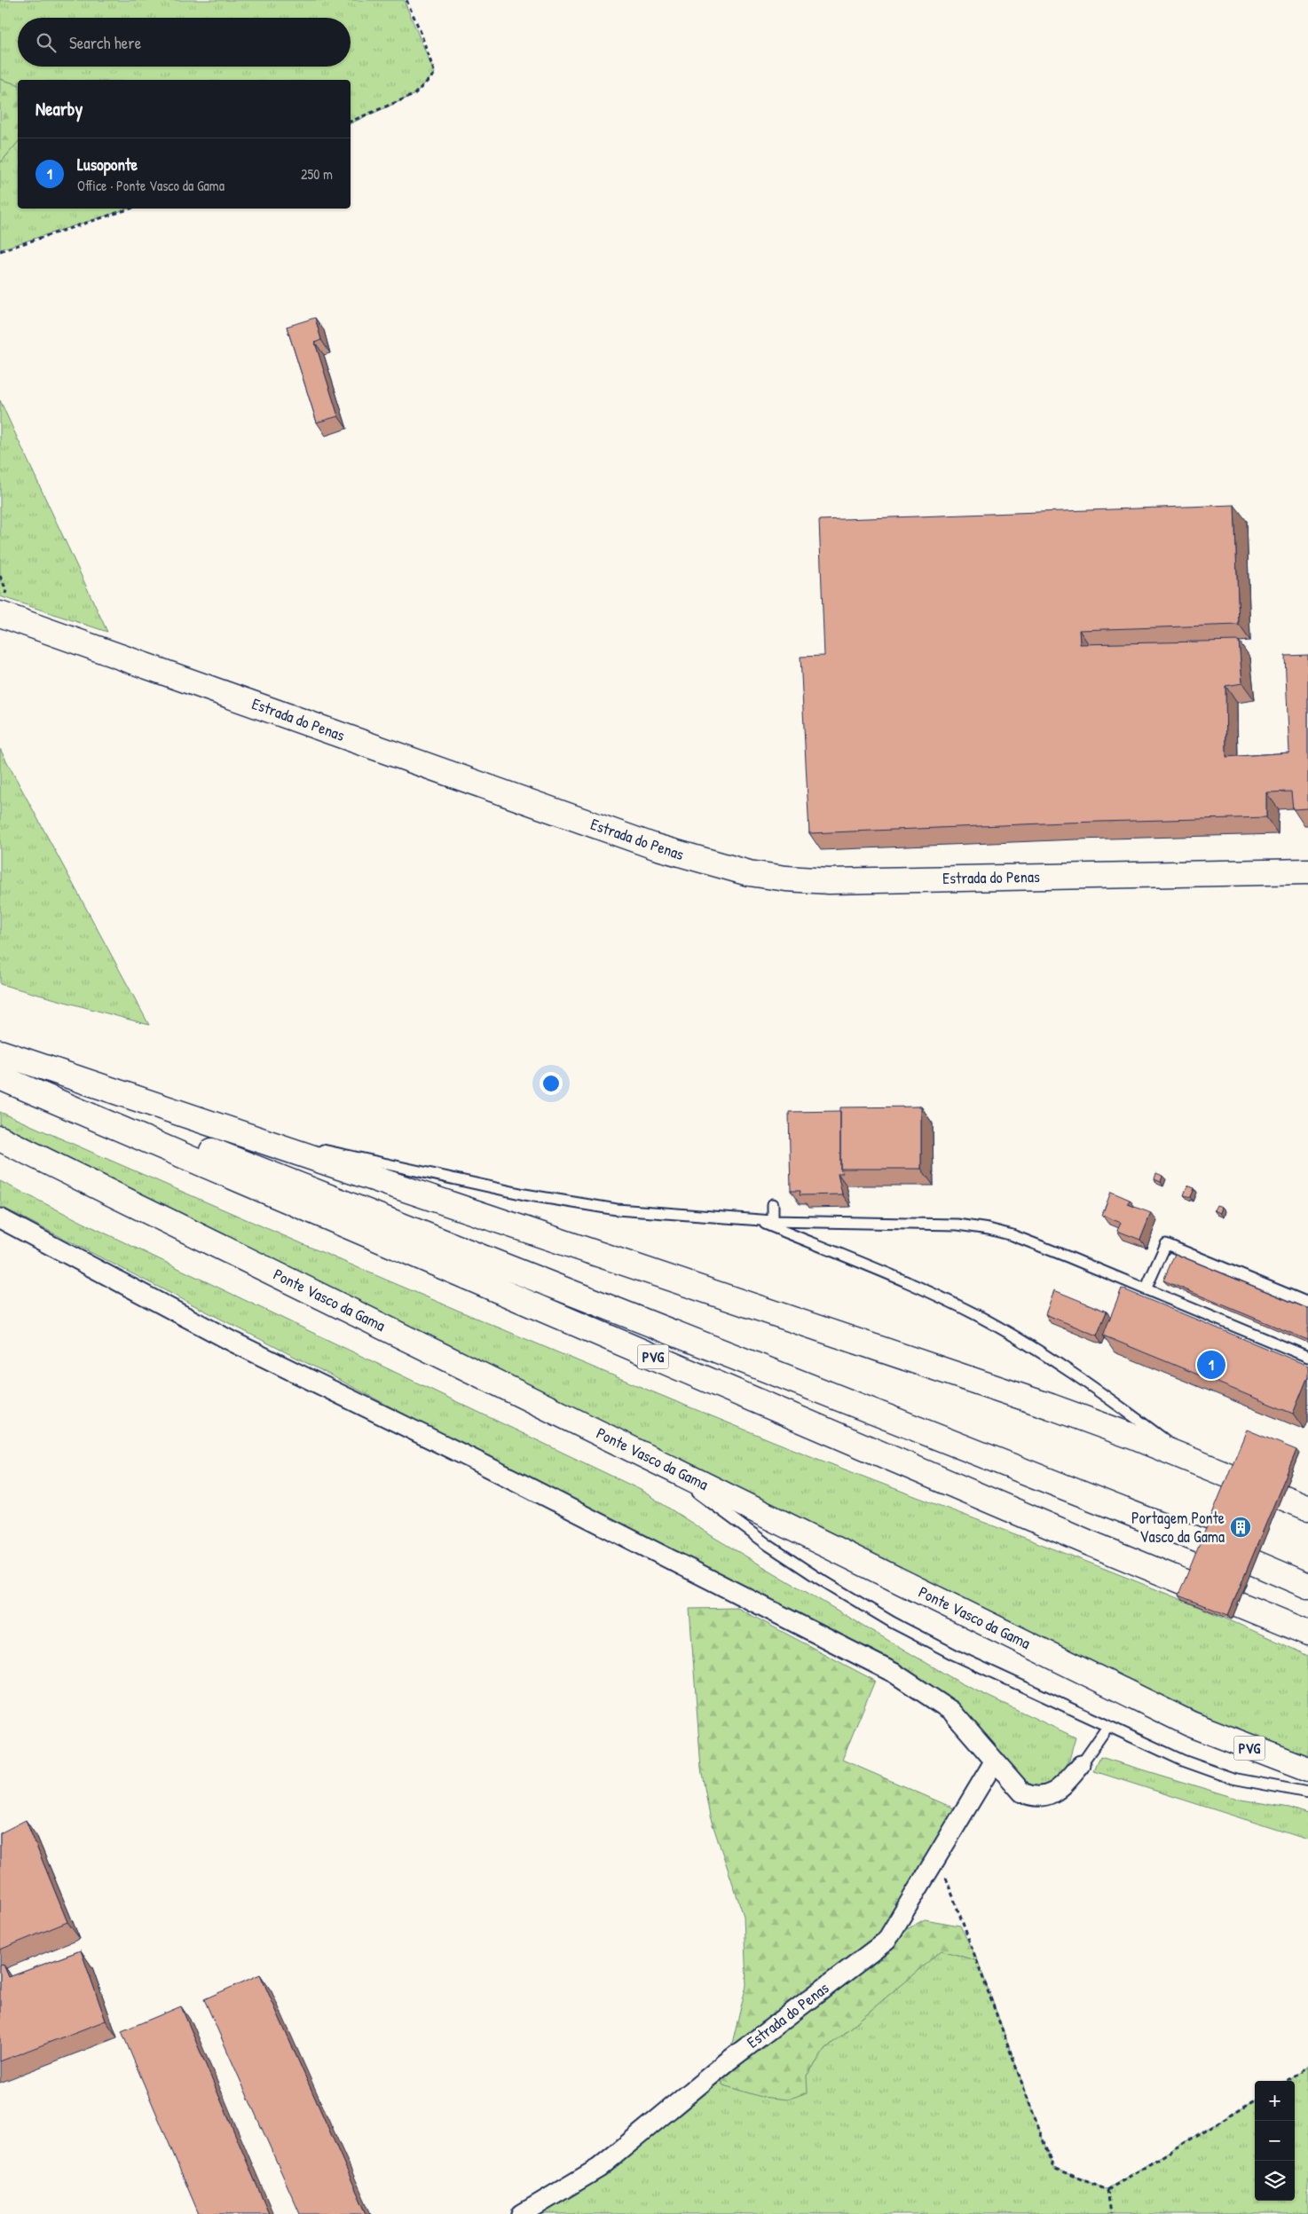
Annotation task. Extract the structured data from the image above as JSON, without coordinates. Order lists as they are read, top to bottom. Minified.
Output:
{"streets":{"main road":["Estrada do Penas","Ponte Vasco da Gama","PVG"]},"places":{"building":["Portagem Ponte Vasco da Gama"]},"page":{"search":"Search here","heading":"Nearby","list":[{"mark":"1","name":"Lusoponte","note":"Office · Ponte Vasco da Gama","value":"250 m"}],"pins":"1","map_buttons":["+","−"]}}
